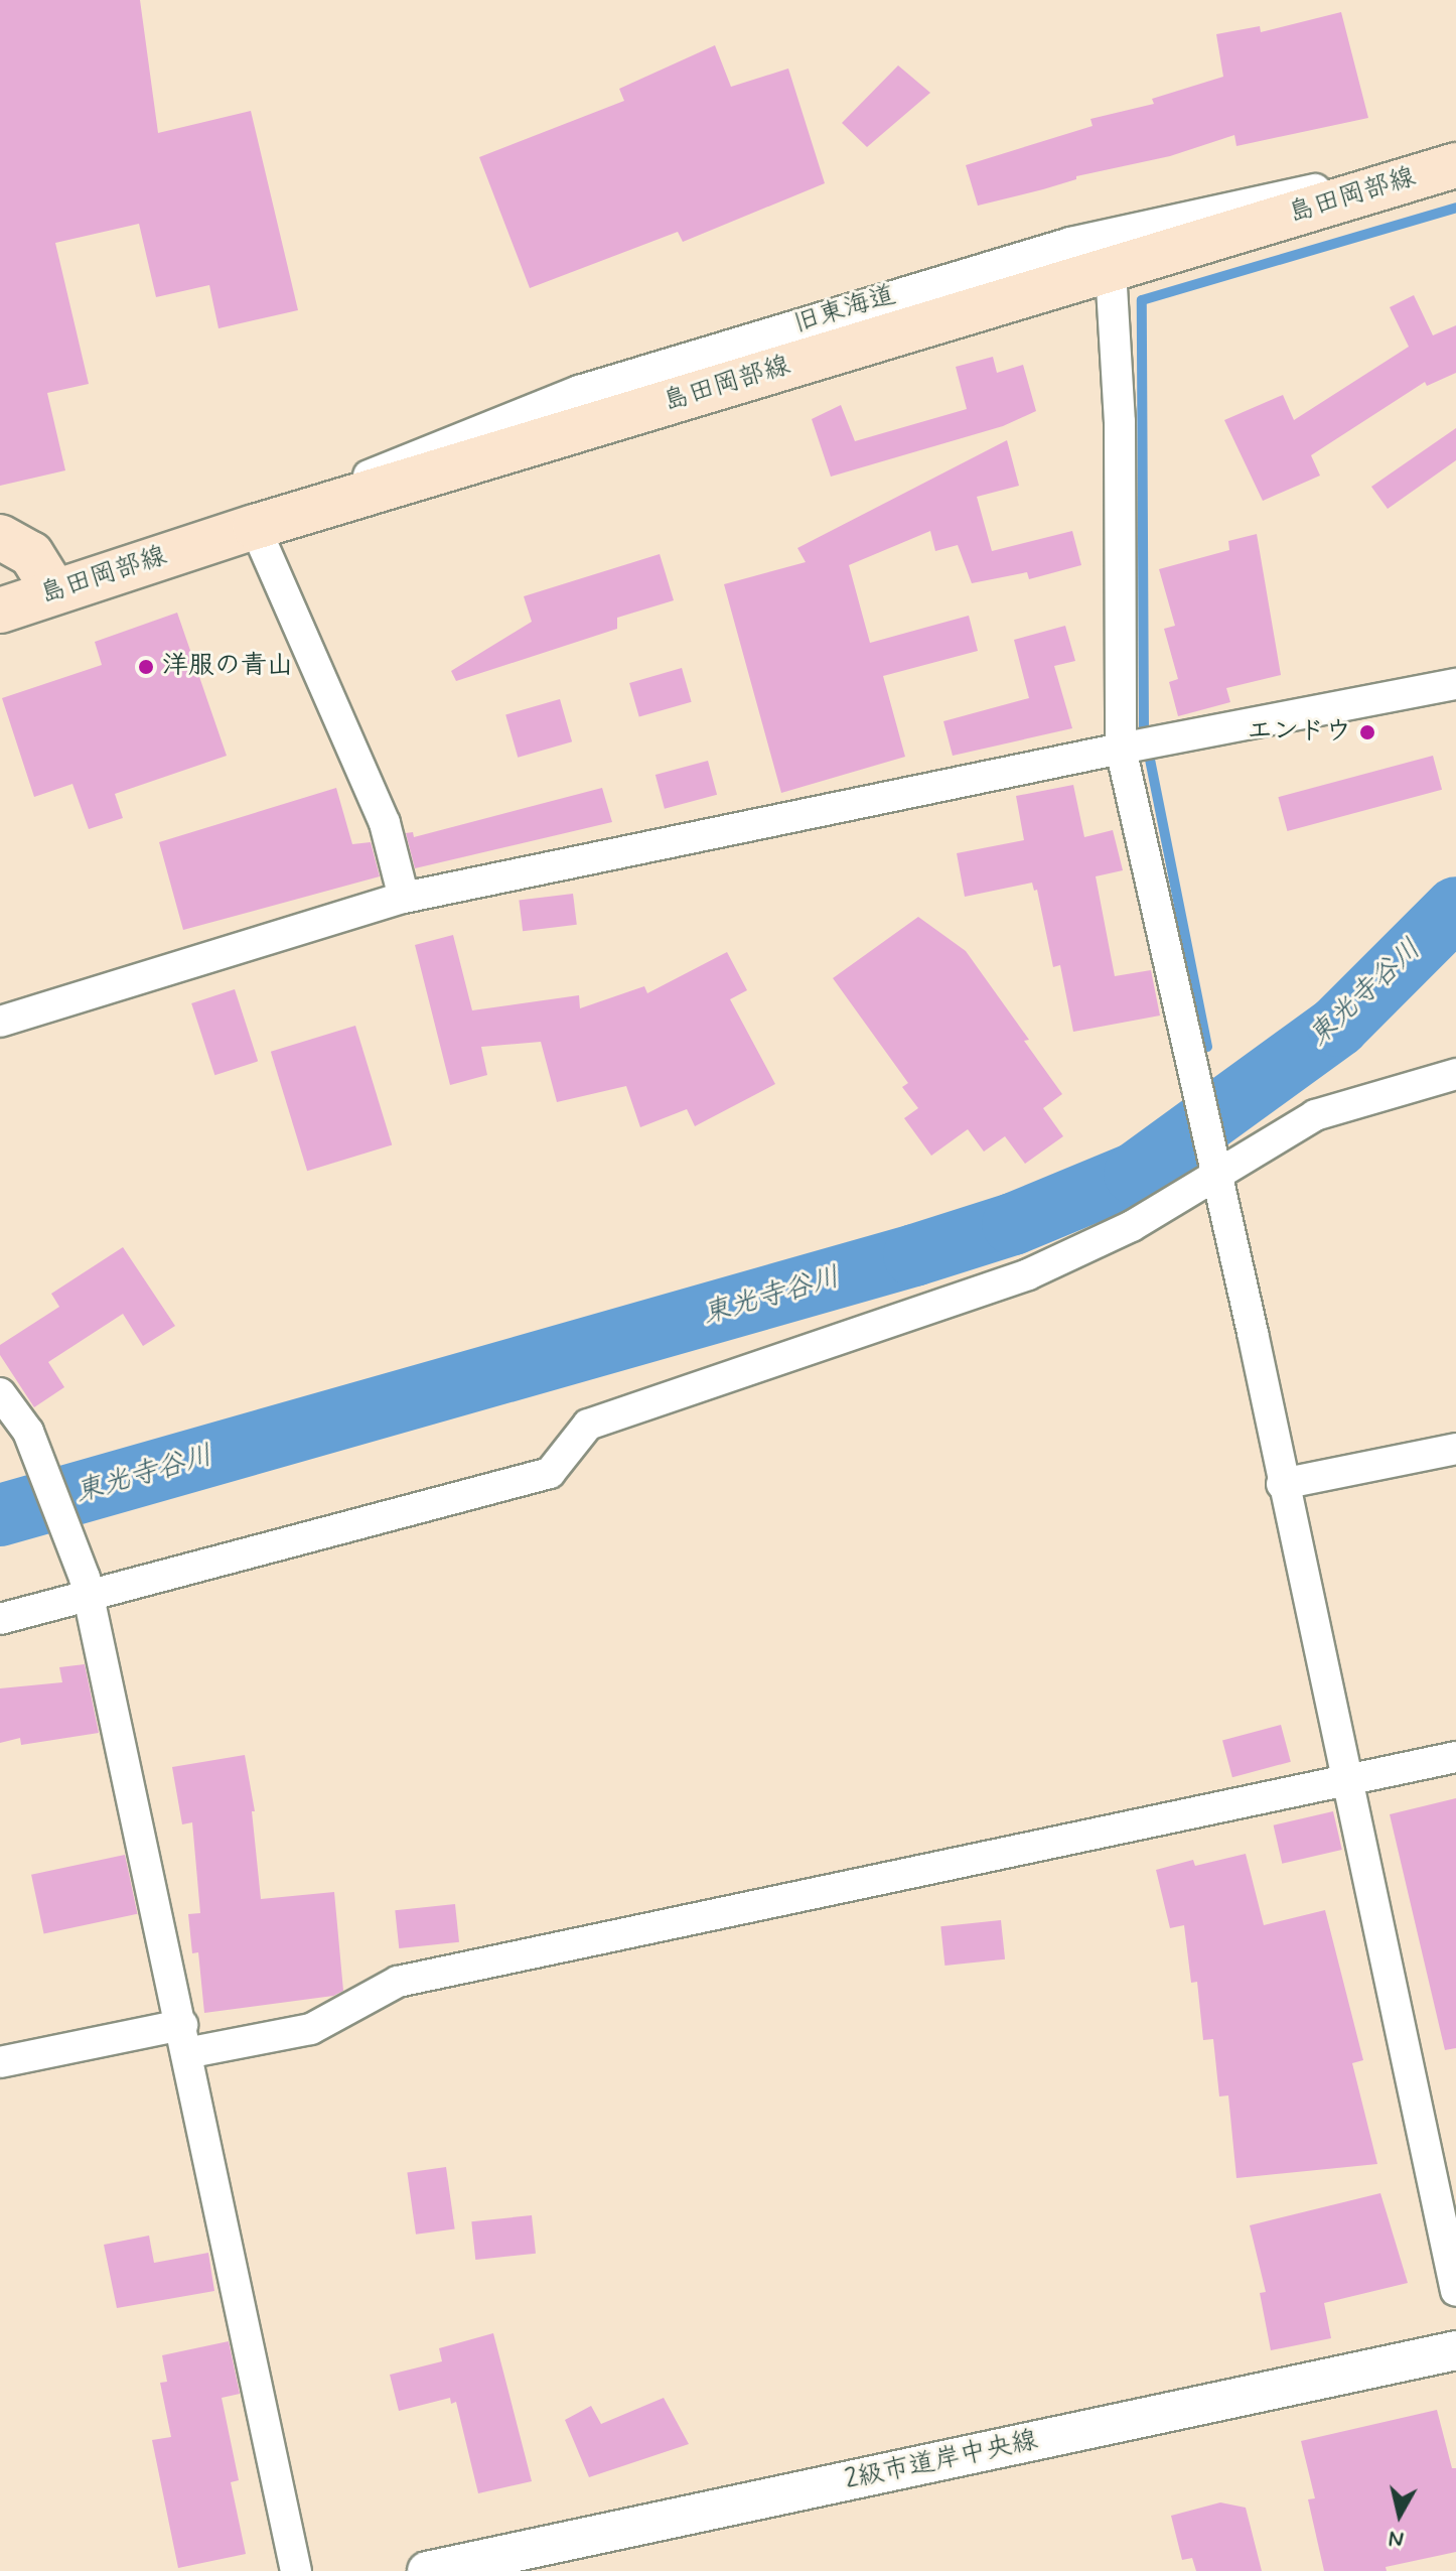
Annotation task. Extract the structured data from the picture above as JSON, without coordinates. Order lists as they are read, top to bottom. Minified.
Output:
{"streets":{"main road":["島田岡部線"],"street":["旧東海道","2級市道岸中央線"]},"crossings":[["島田岡部線","旧東海道"]],"water":["東光寺谷川"],"places":["洋服の青山","エンドウ"],"north":"bottom"}
